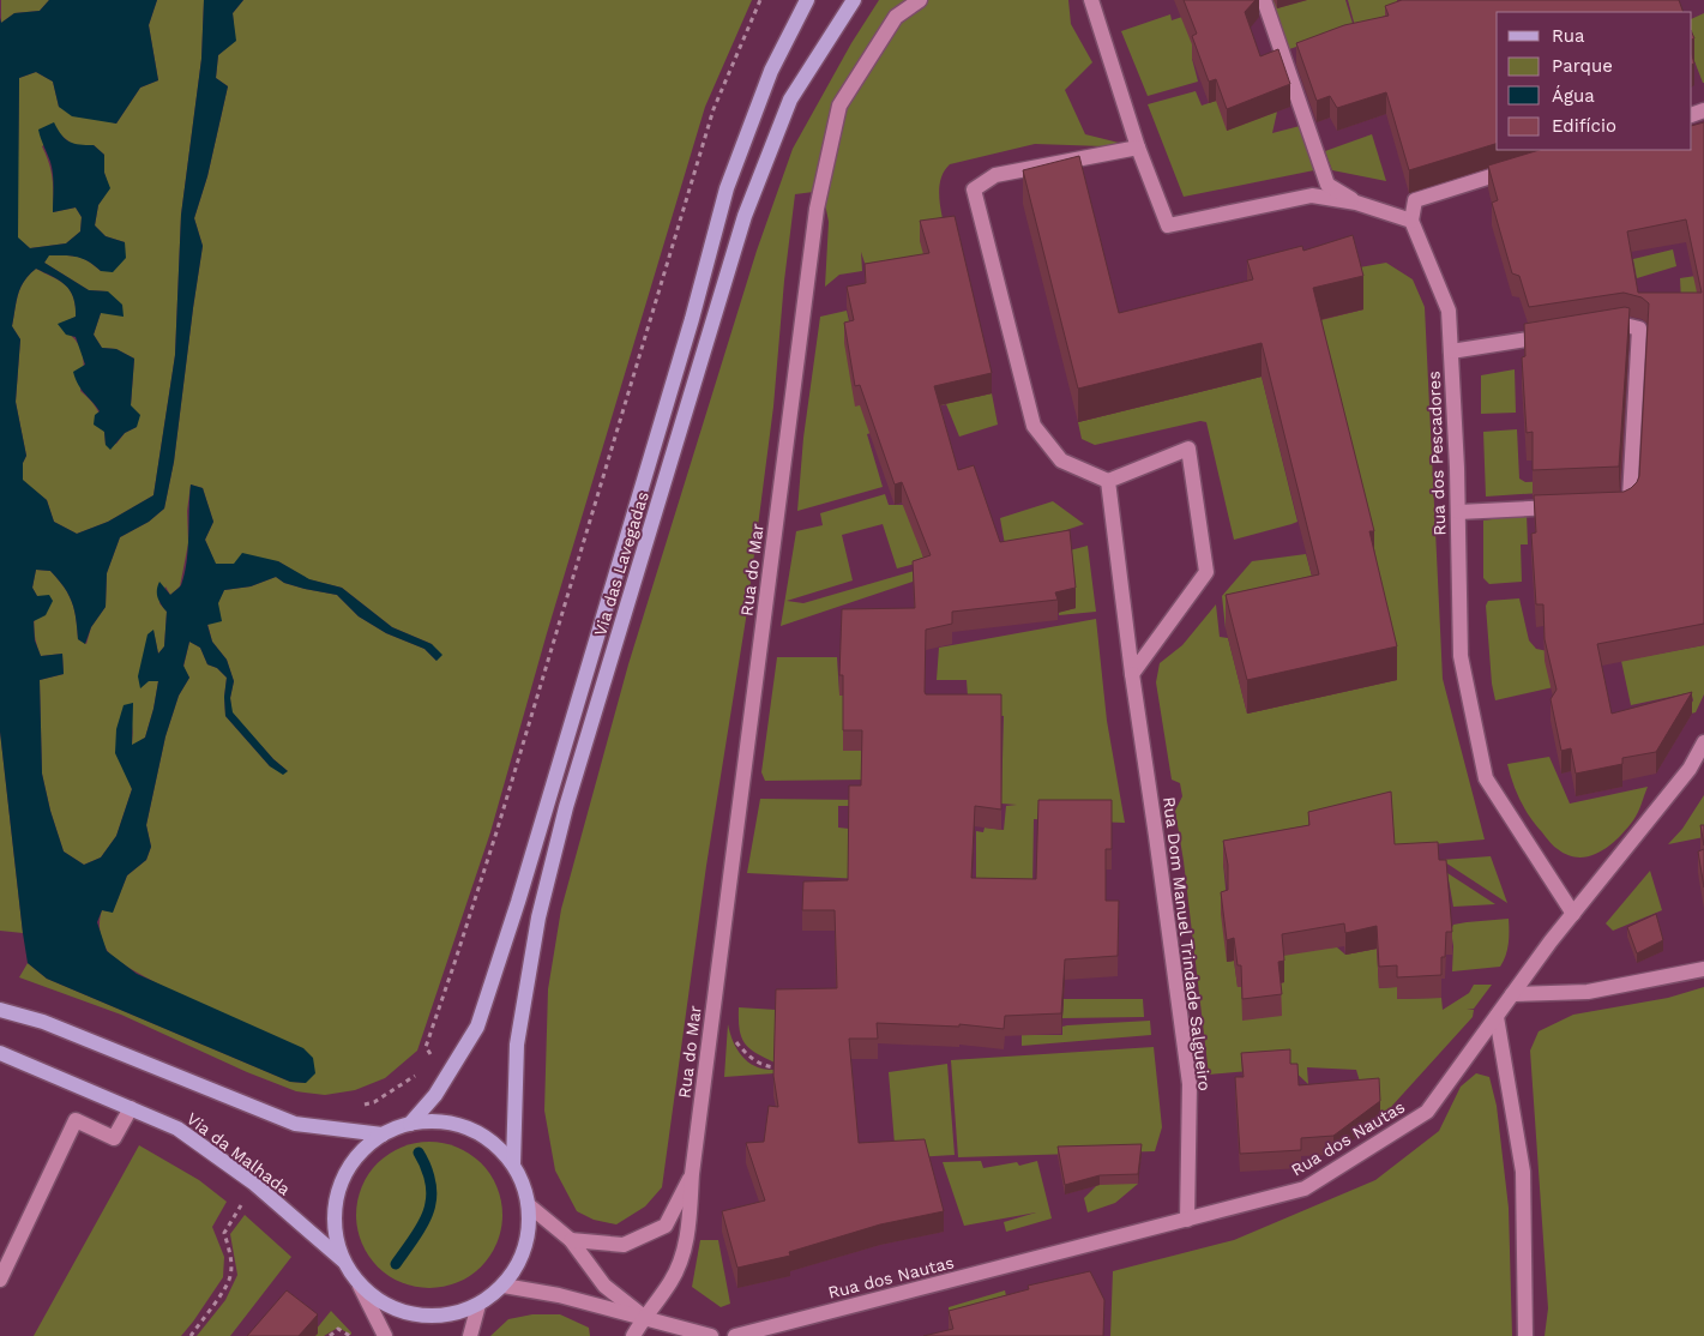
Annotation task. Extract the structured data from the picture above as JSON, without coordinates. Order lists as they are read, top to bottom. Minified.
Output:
{"streets":{"main road":["Via das Lavegadas","Via da Malhada"],"street":["Rua dos Pescadores","Rua do Mar","Rua Dom Manuel Trindade Salgueiro","Rua dos Nautas"]},"crossings":[["Rua dos Pescadores","Rua dos Nautas"],["Via das Lavegadas","Via da Malhada"],["Rua Dom Manuel Trindade Salgueiro","Rua dos Nautas"]],"legend":["Rua","Parque","Água","Edifício"]}
